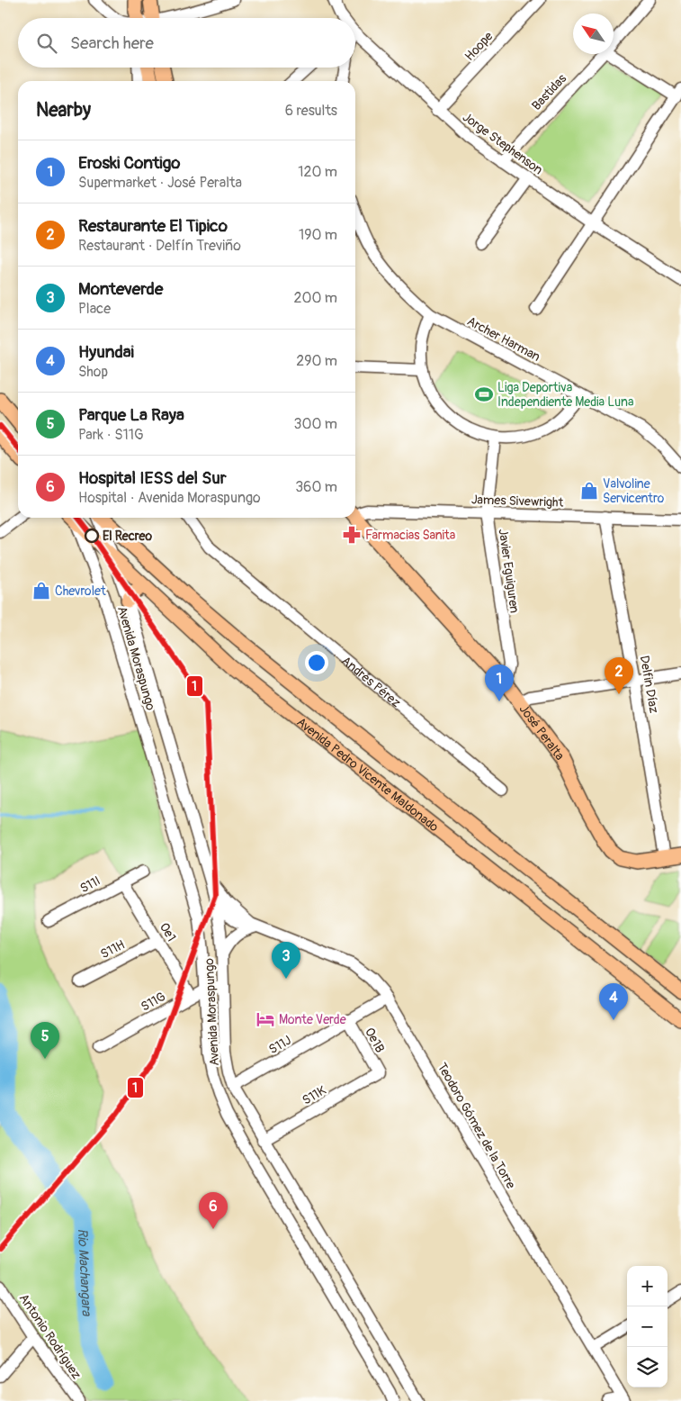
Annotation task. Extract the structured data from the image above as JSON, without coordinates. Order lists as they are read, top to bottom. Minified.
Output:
{"streets":{"main road":["José Peralta","Avenida Pedro Vicente Maldonado"],"street":["Hoope","Bastidas","Jorge Stephenson","Archer Harman","James Sivewright","Javier Eguiguren","Avenida Moraspungo","Andrés Pérez","Delfin Díaz","S11I","Oe1","S11H","S11G","Oe1B","S11J","S11K","Teodoro Gómez de la Torre","Antonio Rodríguez"]},"crossings":[["Hoope","Jorge Stephenson"],["Bastidas","Jorge Stephenson"],["James Sivewright","Javier Eguiguren"],["James Sivewright","Delfin Díaz"],["Javier Eguiguren","José Peralta"],["Avenida Moraspungo","Avenida Pedro Vicente Maldonado"],["Avenida Moraspungo","S11G"],["Avenida Moraspungo","S11J"],["Avenida Moraspungo","S11K"],["Avenida Moraspungo","Teodoro Gómez de la Torre"],["Delfin Díaz","José Peralta"],["S11I","Oe1"],["Oe1","S11H"],["Oe1","S11G"],["Oe1B","S11J"],["Oe1B","S11K"],["S11J","Teodoro Gómez de la Torre"]],"water":["Rio Machangara"],"places":{"sports":["Liga Deportiva Independiente Media Luna"],"shop":["Valvoline Servicentro","Chevrolet"],"pharmacy":["Farmacias Sanita"],"other":["El Recreo"],"hotel":["Monte Verde"]},"lines":["transit line 1"],"north":"top left","page":{"search":"Search here","heading":["Nearby","6 results"],"list":[{"mark":"1","name":"Eroski Contigo","note":"Supermarket · José Peralta","value":"120 m"},{"mark":"2","name":"Restaurante El Tipico","note":"Restaurant · Delfín Treviño","value":"190 m"},{"mark":"3","name":"Monteverde","note":"Place","value":"200 m"},{"mark":"4","name":"Hyundai","note":"Shop","value":"290 m"},{"mark":"5","name":"Parque La Raya","note":"Park · S11G","value":"300 m"},{"mark":"6","name":"Hospital IESS del Sur","note":"Hospital · Avenida Moraspungo","value":"360 m"}],"pins":["2","1","3","4","5","6"],"map_buttons":["+","−"]}}
